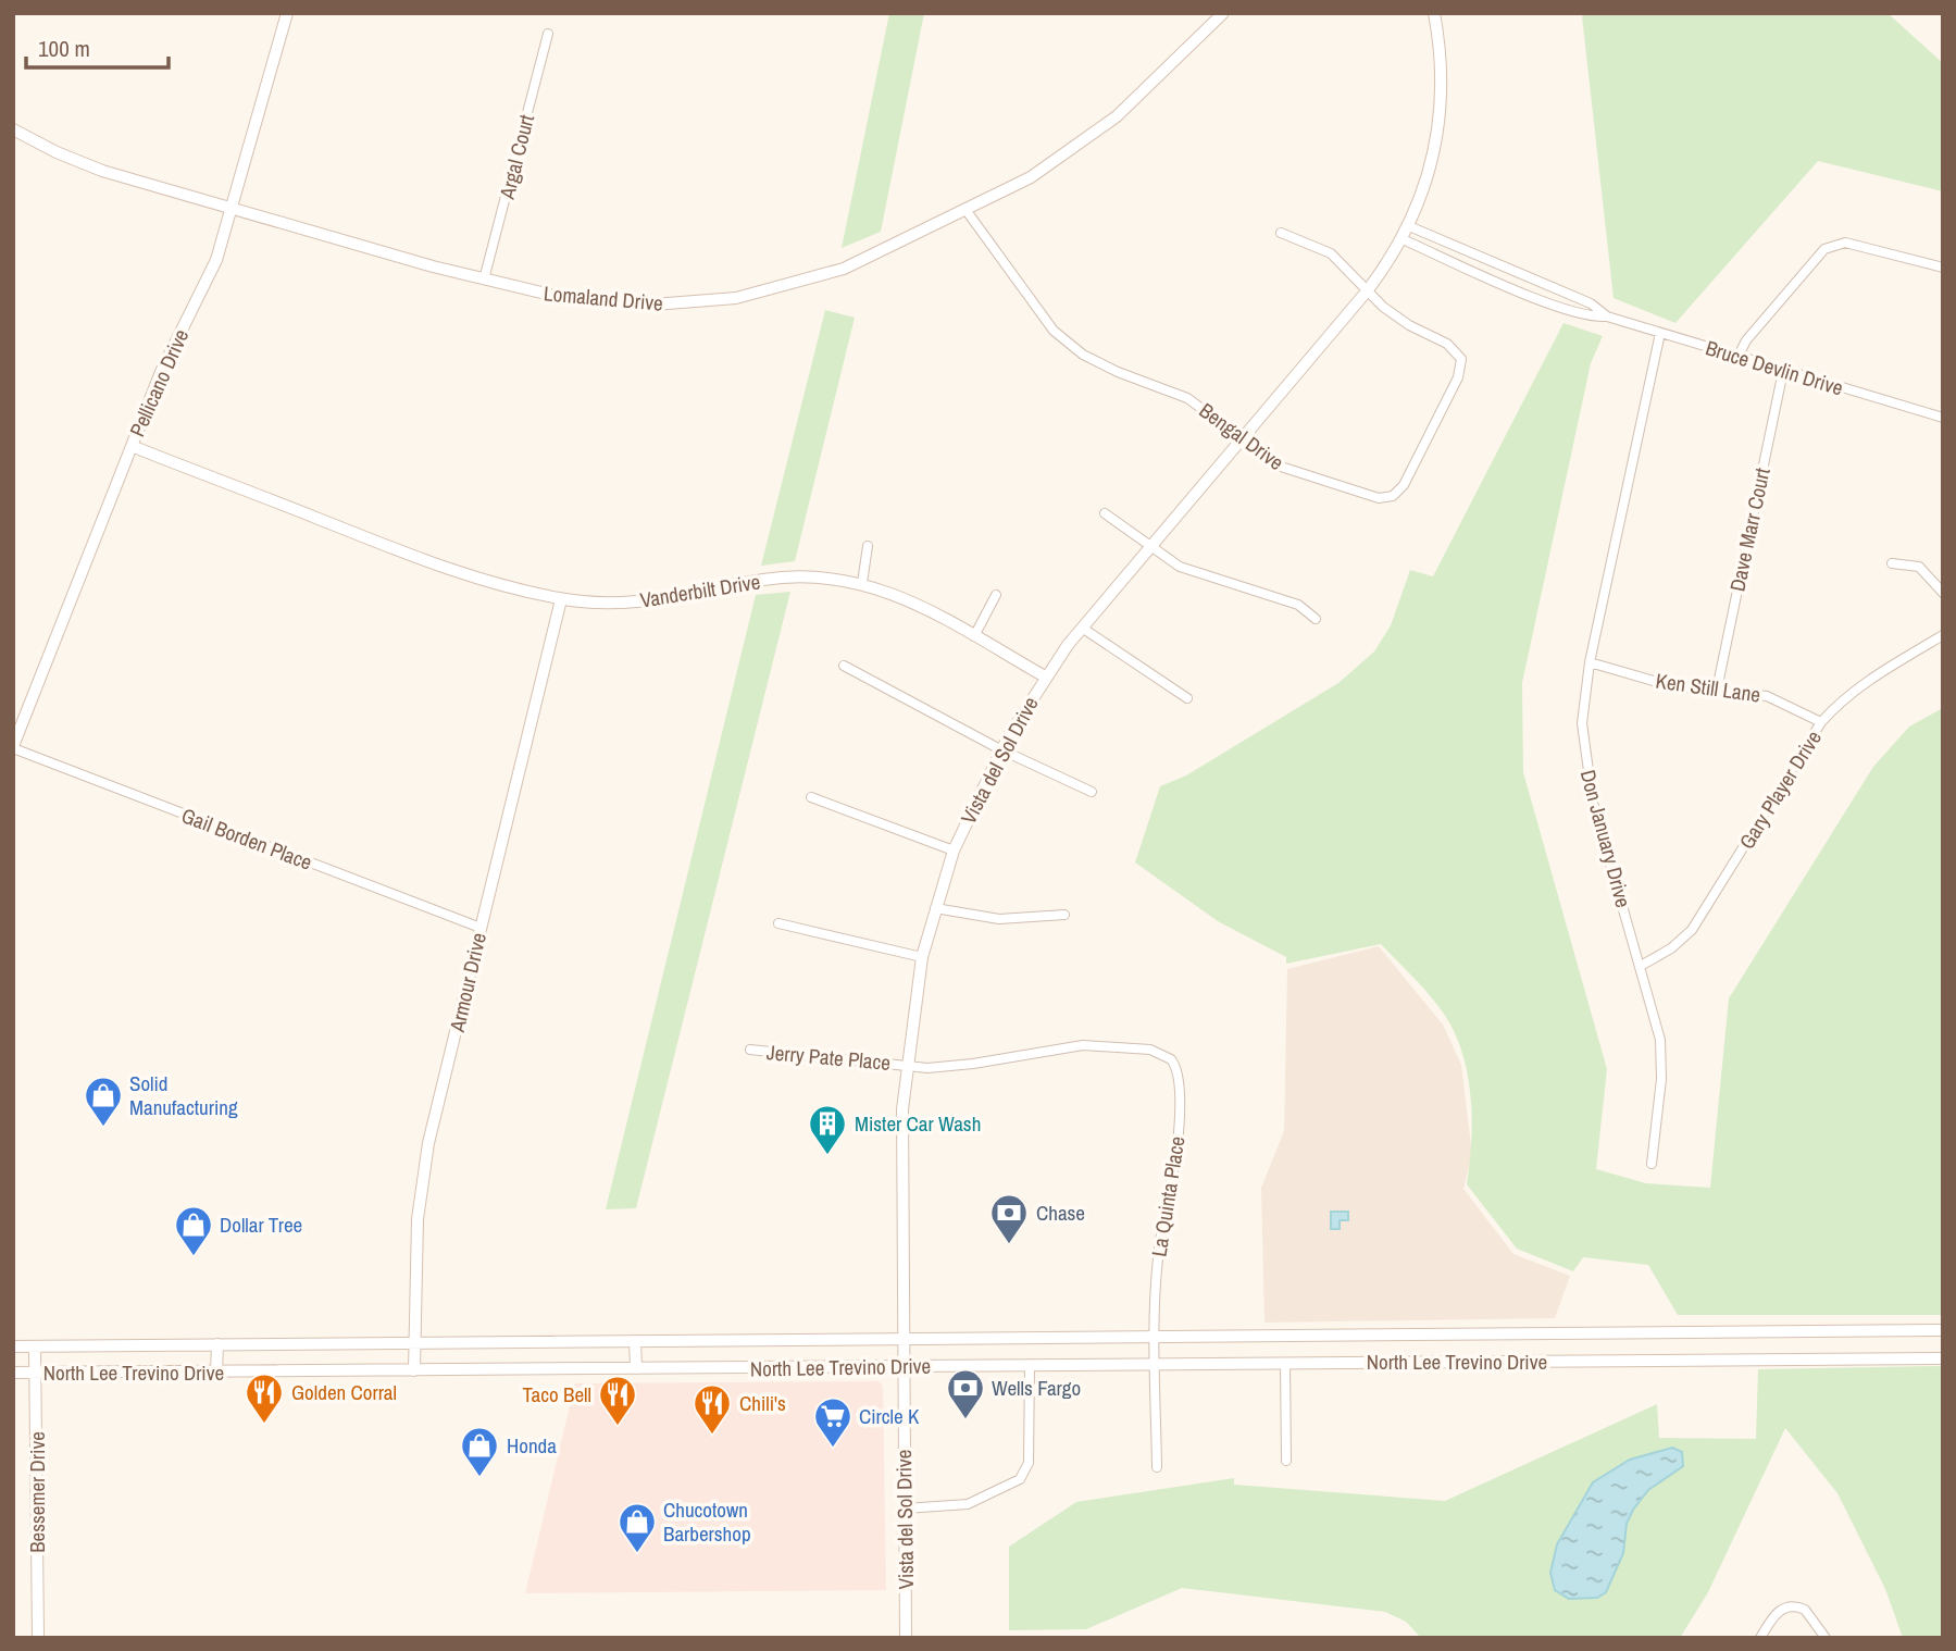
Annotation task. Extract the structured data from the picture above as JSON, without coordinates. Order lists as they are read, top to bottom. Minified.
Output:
{"streets":{"main road":["Lomaland Drive","Pellicano Drive","Vanderbilt Drive","Vista del Sol Drive","Armour Drive","North Lee Trevino Drive","Bessemer Drive"],"street":["Argal Court","Bruce Devlin Drive","Bengal Drive","Dave Marr Court","Ken Still Lane","Gary Player Drive","Gail Borden Place","Don January Drive","Jerry Pate Place","La Quinta Place"]},"crossings":[["Argal Court","Lomaland Drive"],["Lomaland Drive","Pellicano Drive"],["Lomaland Drive","Bengal Drive"],["Bruce Devlin Drive","Dave Marr Court"],["Bruce Devlin Drive","Vista del Sol Drive"],["Bruce Devlin Drive","Don January Drive"],["Pellicano Drive","Vanderbilt Drive"],["Pellicano Drive","Gail Borden Place"],["Bengal Drive","Vista del Sol Drive"],["Dave Marr Court","Ken Still Lane"],["Vanderbilt Drive","Vista del Sol Drive"],["Vanderbilt Drive","Armour Drive"],["Ken Still Lane","Gary Player Drive"],["Ken Still Lane","Don January Drive"],["Vista del Sol Drive","Jerry Pate Place"],["Vista del Sol Drive","La Quinta Place"],["Vista del Sol Drive","North Lee Trevino Drive"],["Gary Player Drive","Don January Drive"],["Gail Borden Place","Armour Drive"],["Armour Drive","North Lee Trevino Drive"],["Jerry Pate Place","La Quinta Place"],["La Quinta Place","North Lee Trevino Drive"],["North Lee Trevino Drive","Bessemer Drive"]],"places":{"shop":["Solid Manufacturing","Dollar Tree","Honda","Chucotown Barbershop"],"building":["Mister Car Wash"],"bank":["Chase","Wells Fargo"],"restaurant":["Golden Corral","Taco Bell","Chili's"],"supermarket":["Circle K"]},"scale_bar":"100 m"}
